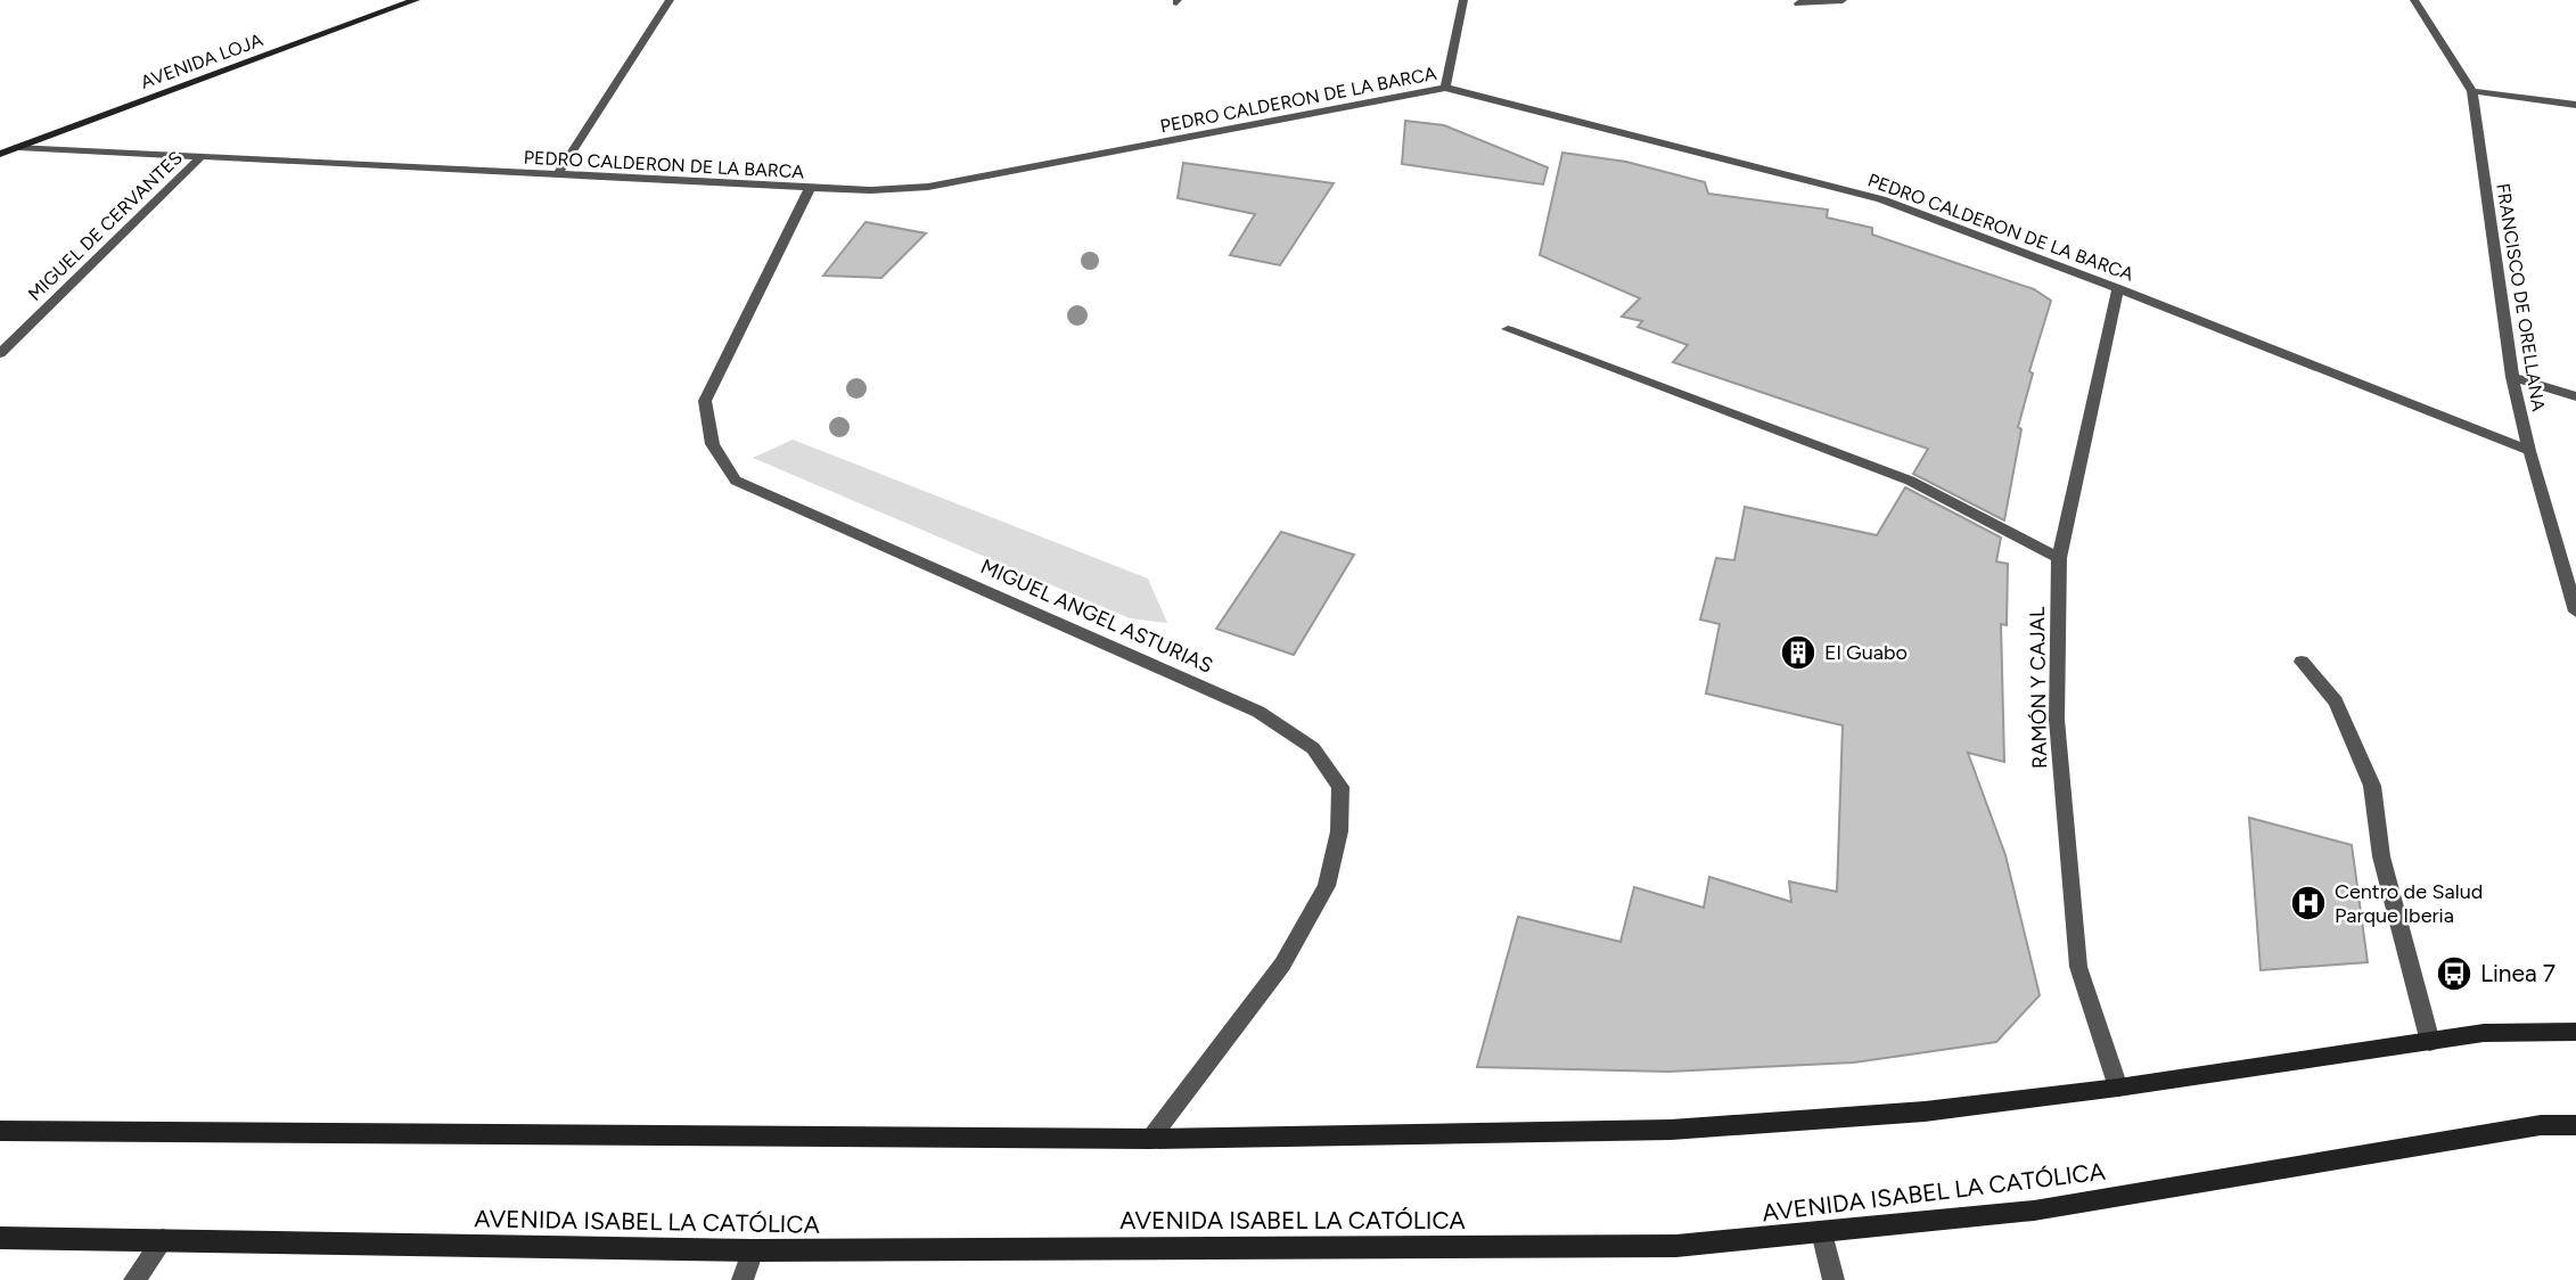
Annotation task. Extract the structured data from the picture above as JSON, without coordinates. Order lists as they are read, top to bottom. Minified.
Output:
{"streets":{"main road":["AVENIDA LOJA","AVENIDA ISABEL LA CATÓLICA"],"street":["PEDRO CALDERON DE LA BARCA","MIGUEL DE CERVANTES","FRANCISCO DE ORELLANA","MIGUEL ANGEL ASTURIAS","RAMÓN Y CAJAL"]},"crossings":[["AVENIDA LOJA","PEDRO CALDERON DE LA BARCA"],["PEDRO CALDERON DE LA BARCA","MIGUEL DE CERVANTES"],["PEDRO CALDERON DE LA BARCA","FRANCISCO DE ORELLANA"],["PEDRO CALDERON DE LA BARCA","MIGUEL ANGEL ASTURIAS"],["PEDRO CALDERON DE LA BARCA","RAMÓN Y CAJAL"]],"places":{"building":["El Guabo"],"hospital":["Centro de Salud Parque Iberia"],"bus stop":["Linea 7"]}}
